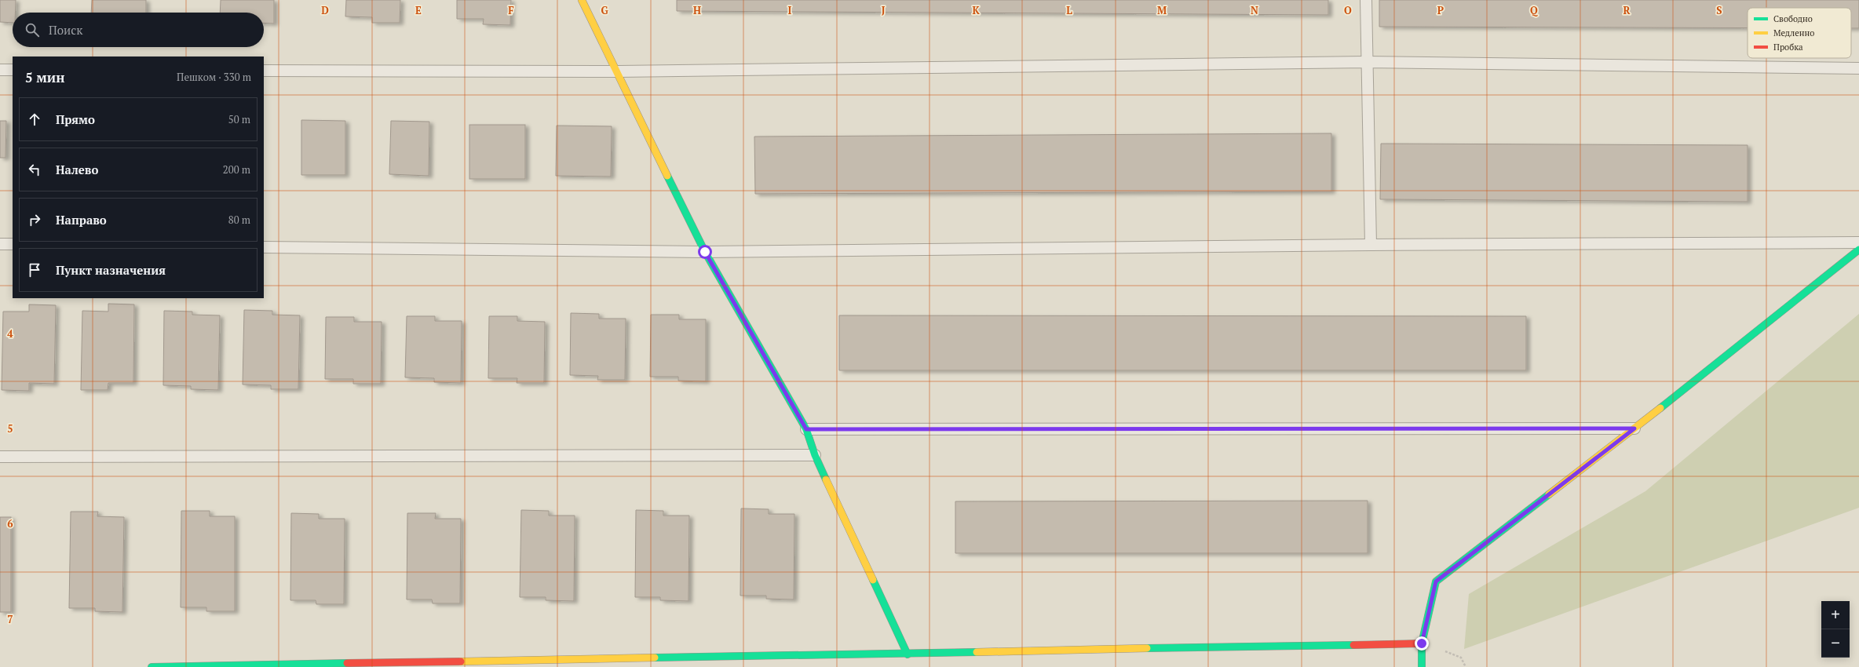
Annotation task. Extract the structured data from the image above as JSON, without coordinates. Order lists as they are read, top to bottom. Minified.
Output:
{"legend":["Свободно","Медленно","Пробка"],"page":{"search":"Поиск","heading":["5 мин","Пешком · 330 m"],"list":[["Прямо","50 m"],["Налево","200 m"],["Направо","80 m"],"Пункт назначения"],"map_buttons":["+","−"]},"grid":{"columns":["D","E","F","G","H","I","J","K","L","M","N","O","P","Q","R","S"],"rows":["4","5","6","7"]}}
